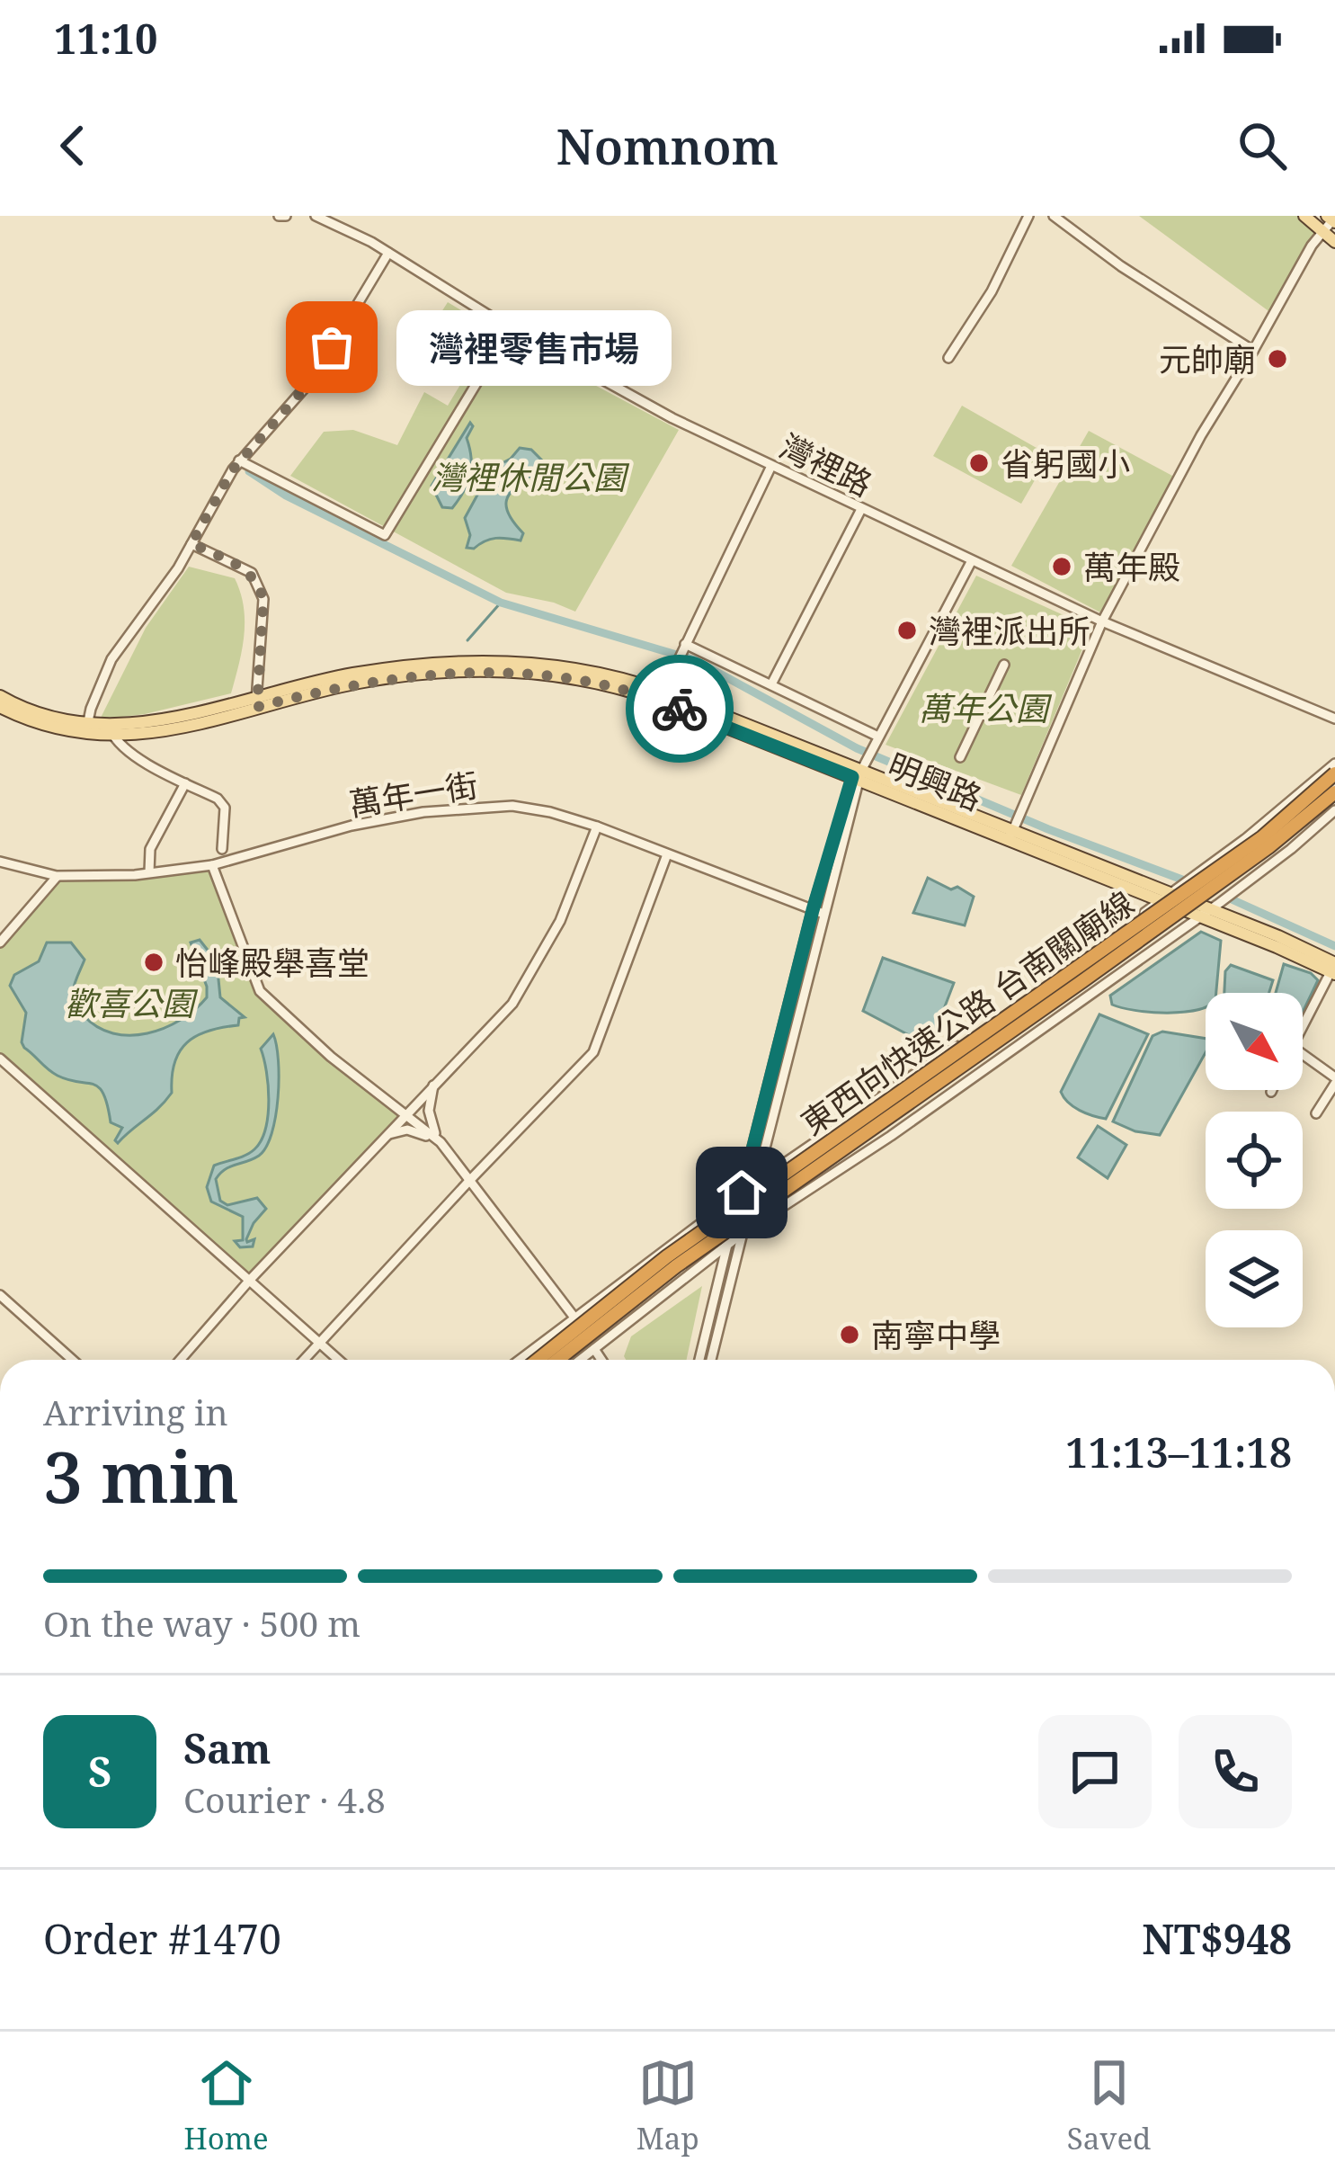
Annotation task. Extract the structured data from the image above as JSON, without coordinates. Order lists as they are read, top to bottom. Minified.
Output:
{"streets":{"highway":["東西向快速公路 台南關廟線"],"main road":["明興路"],"street":["灣裡路","萬年一街"]},"parks":["灣裡休閒公園","萬年公園","歡喜公園"],"places":["灣裡零售市場","元帥廟","省躬國小","萬年殿","灣裡派出所","怡峰殿舉喜堂","南寧中學"],"north":"bottom right","page":{"status":"11:10","header":"Nomnom","bubble":"灣裡零售市場","heading":["3 min","Arriving in","11:13–11:18"],"panel":["Sam","Courier · 4.8","Order #1470","NT$948"],"bar":"On the way · 500 m","round":"S","tabs":["Home","Map","Saved"]}}
